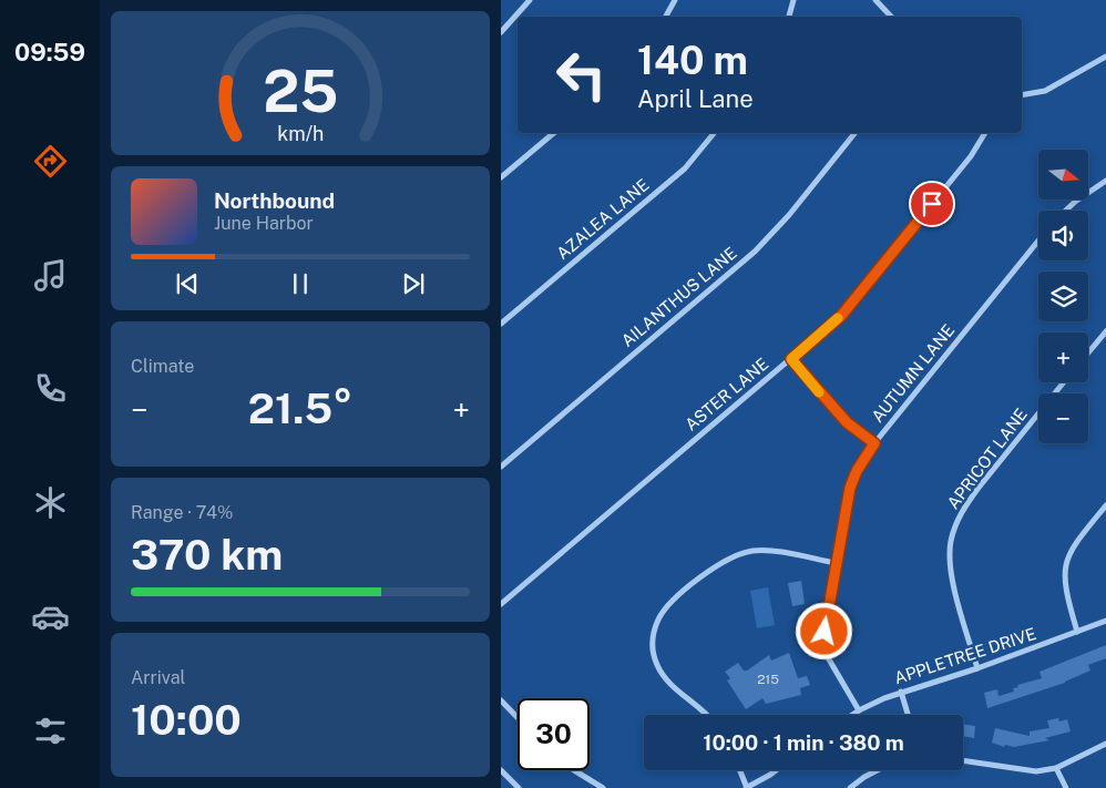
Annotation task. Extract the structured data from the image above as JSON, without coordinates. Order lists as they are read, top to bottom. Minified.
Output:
{"streets":{"street":["AZALEA LANE","AILANTHUS LANE","AUTUMN LANE","ASTER LANE","APRICOT LANE","APPLETREE DRIVE"]},"crossings":[["AUTUMN LANE","APPLETREE DRIVE"],["APRICOT LANE","APPLETREE DRIVE"]],"house_numbers":["215"],"north":"right","page":{"tabs":"09:59","turn":["140 m","April Lane"],"map_buttons":["+","−"],"song":["Northbound","June Harbor"],"tile":["Climate",["Range · 74%","370 km"],["Arrival","10:00"]],"heat":["−","21.5°","+"],"limit":"30","trip":"10:00 · 1 min · 380 m","gauge":["25","km/h"]}}
